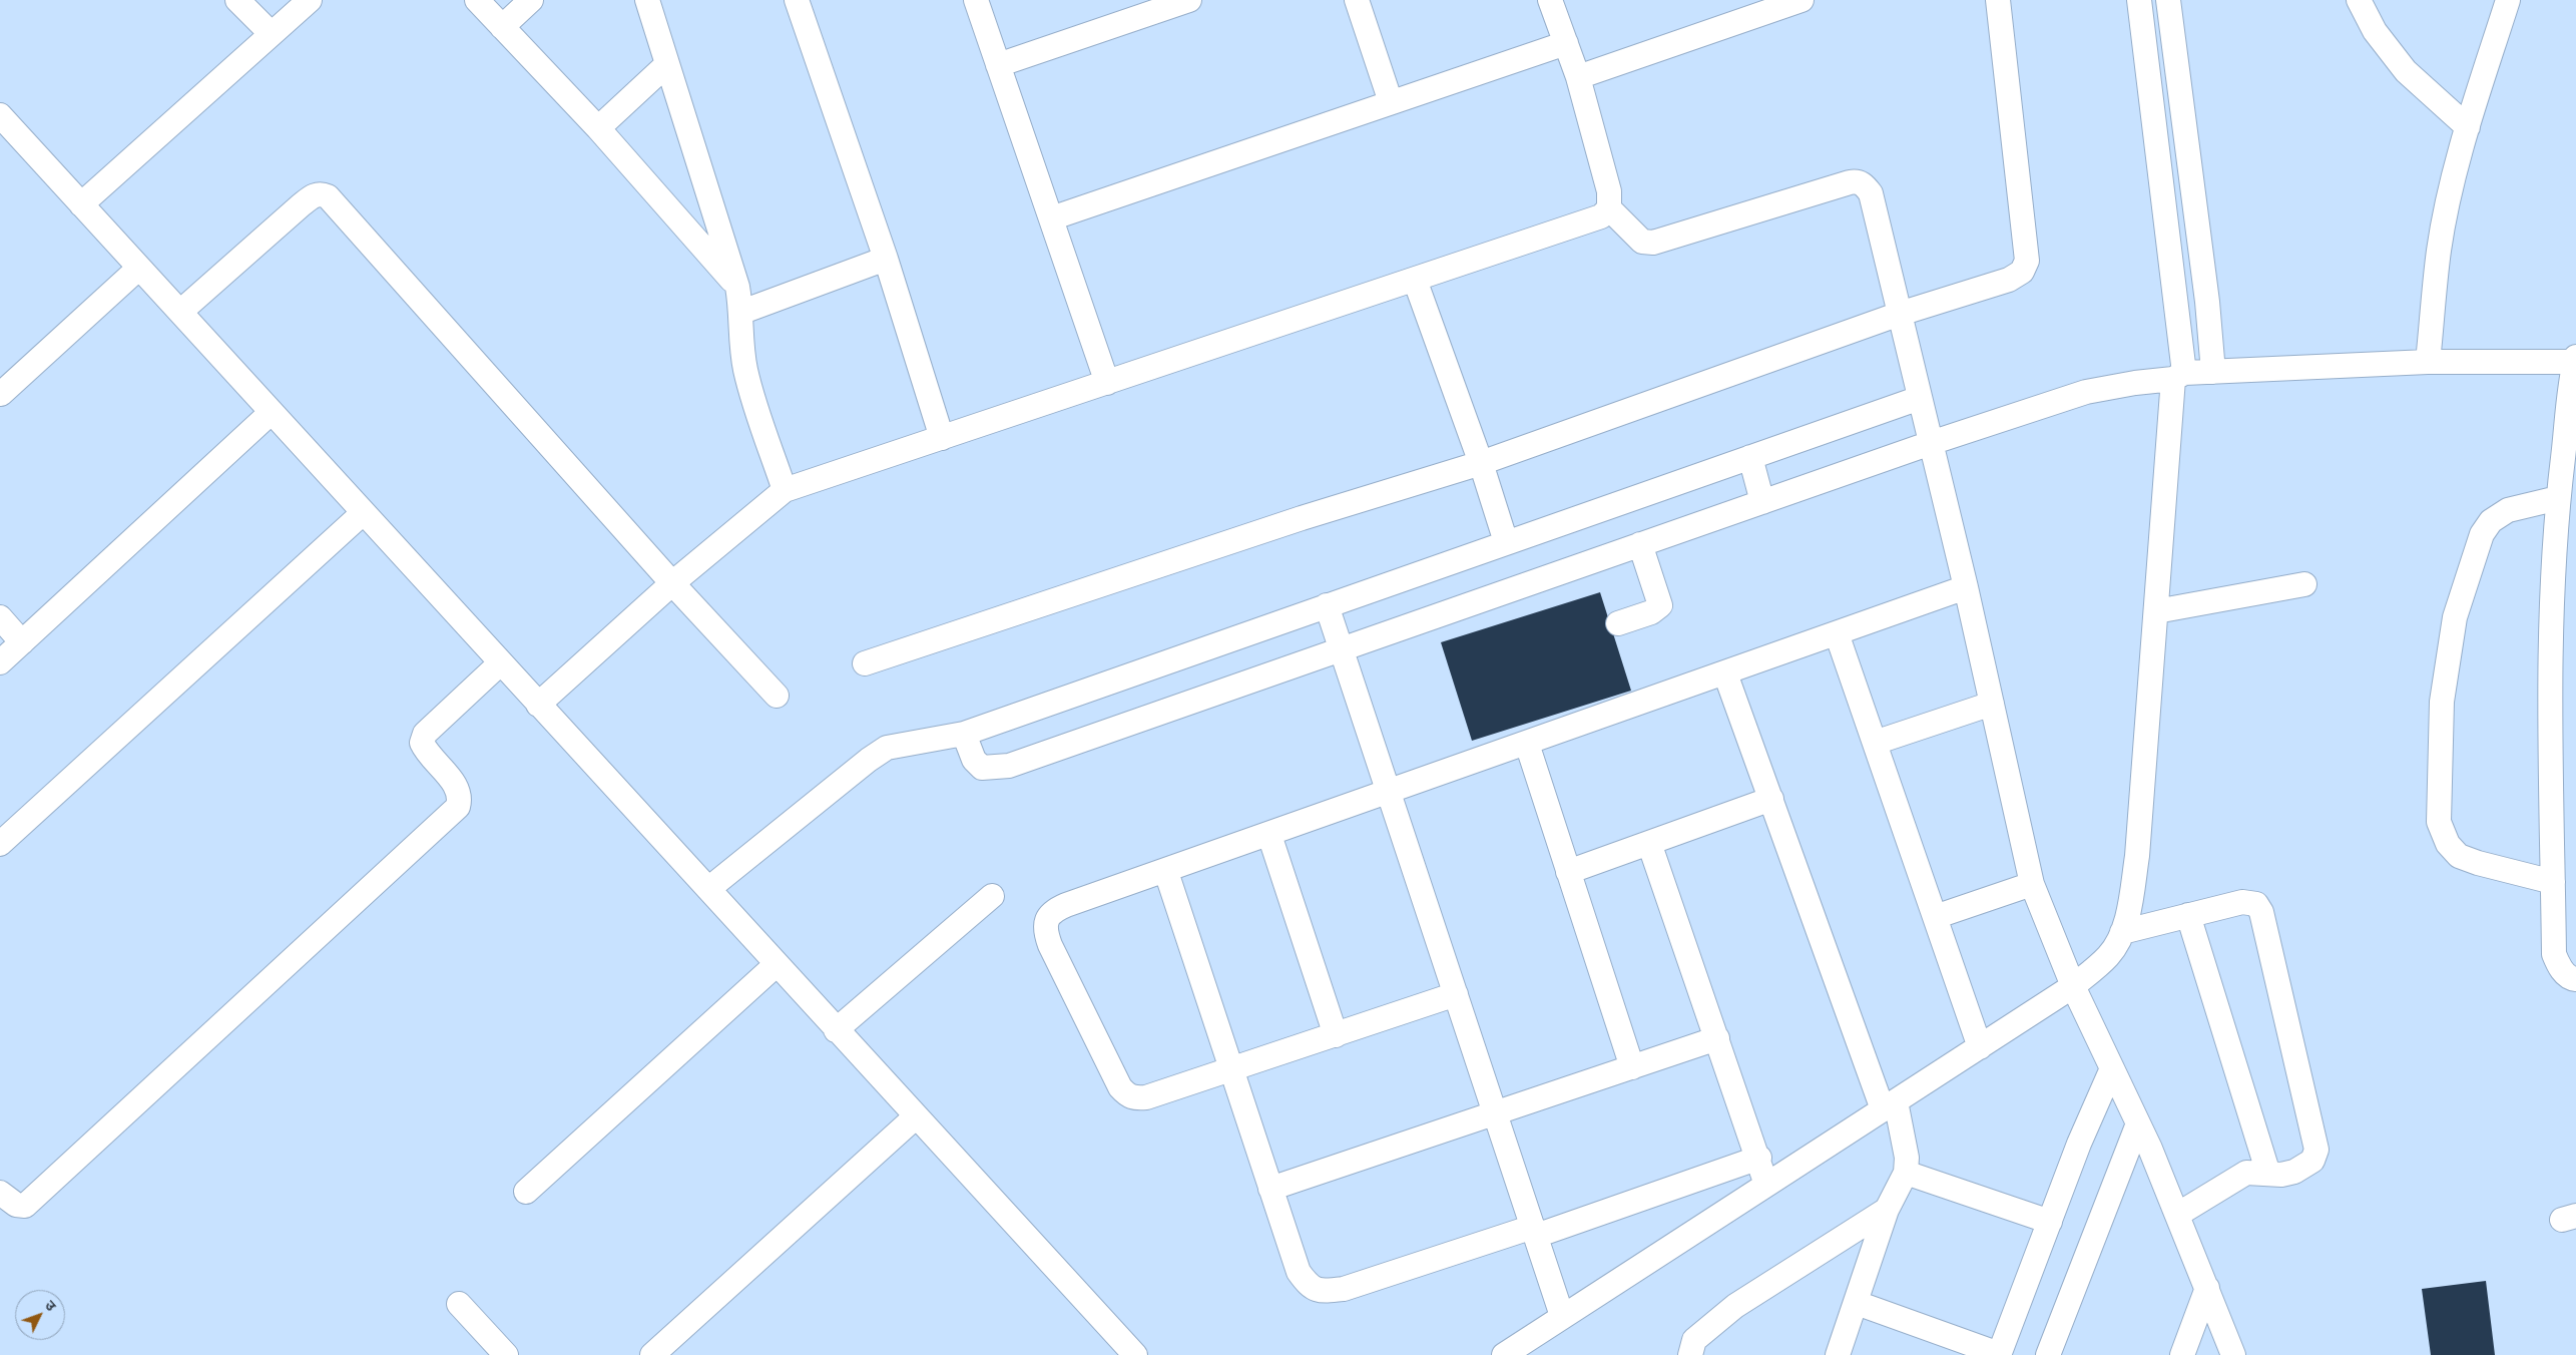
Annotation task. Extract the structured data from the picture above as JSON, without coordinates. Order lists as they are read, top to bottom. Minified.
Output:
{"north":"top right"}
